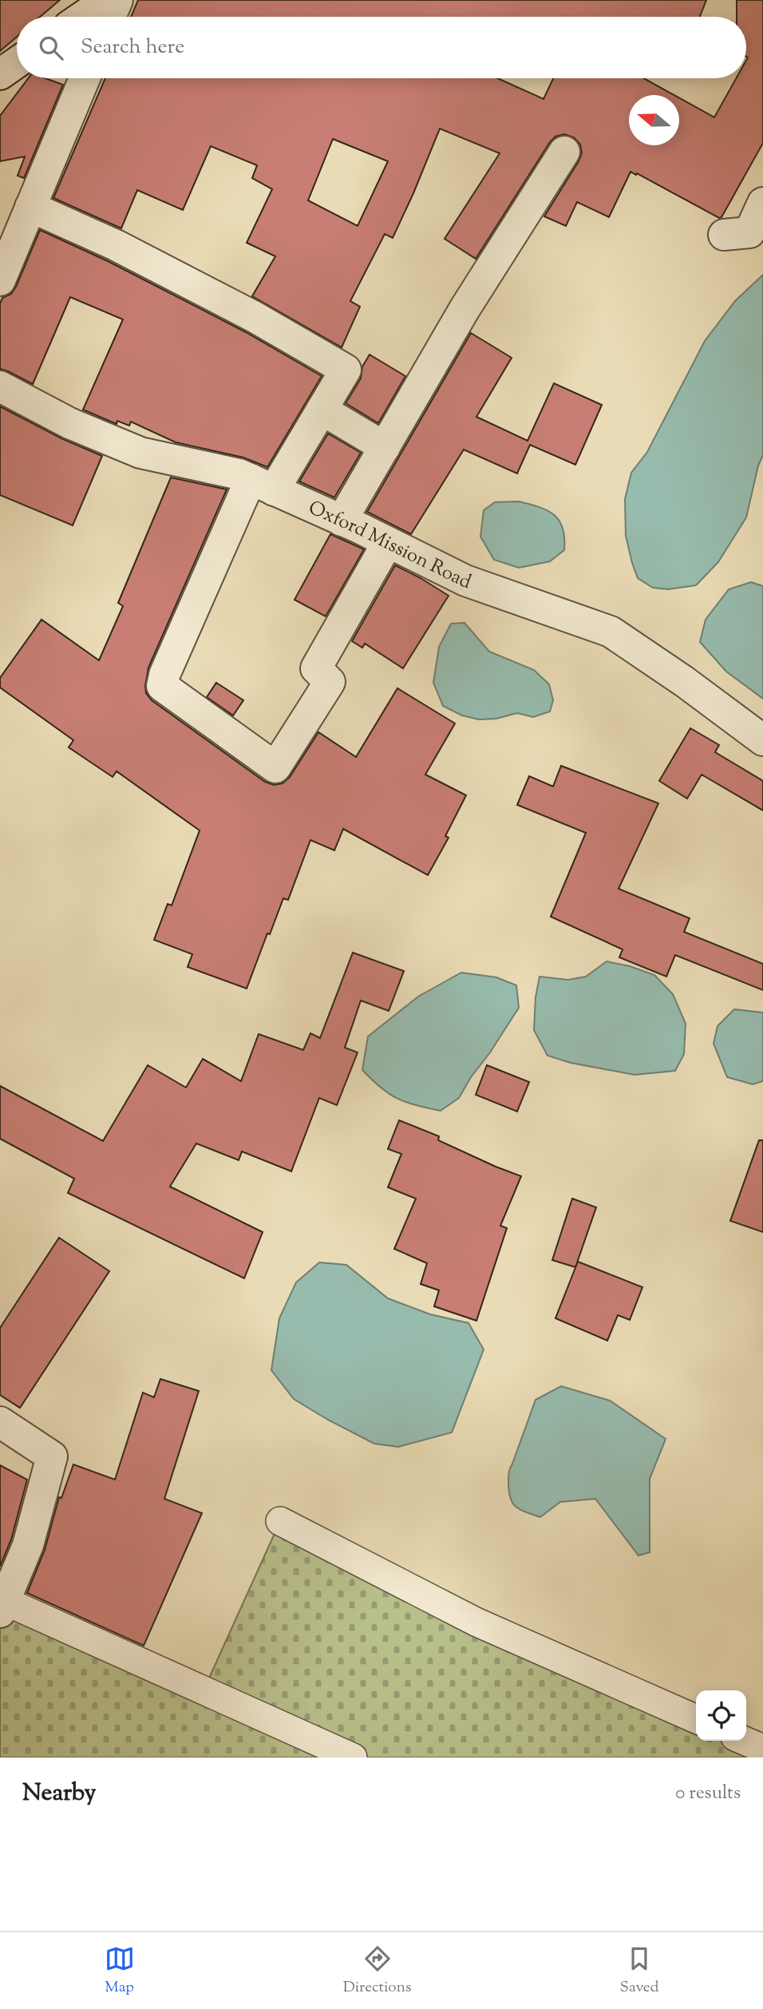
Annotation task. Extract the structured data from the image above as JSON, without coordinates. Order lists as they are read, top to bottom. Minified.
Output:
{"streets":{"street":["Oxford Mission Road"]},"north":"left","page":{"search":"Search here","heading":["Nearby","0 results"],"nav":["Map","Directions","Saved"]}}
